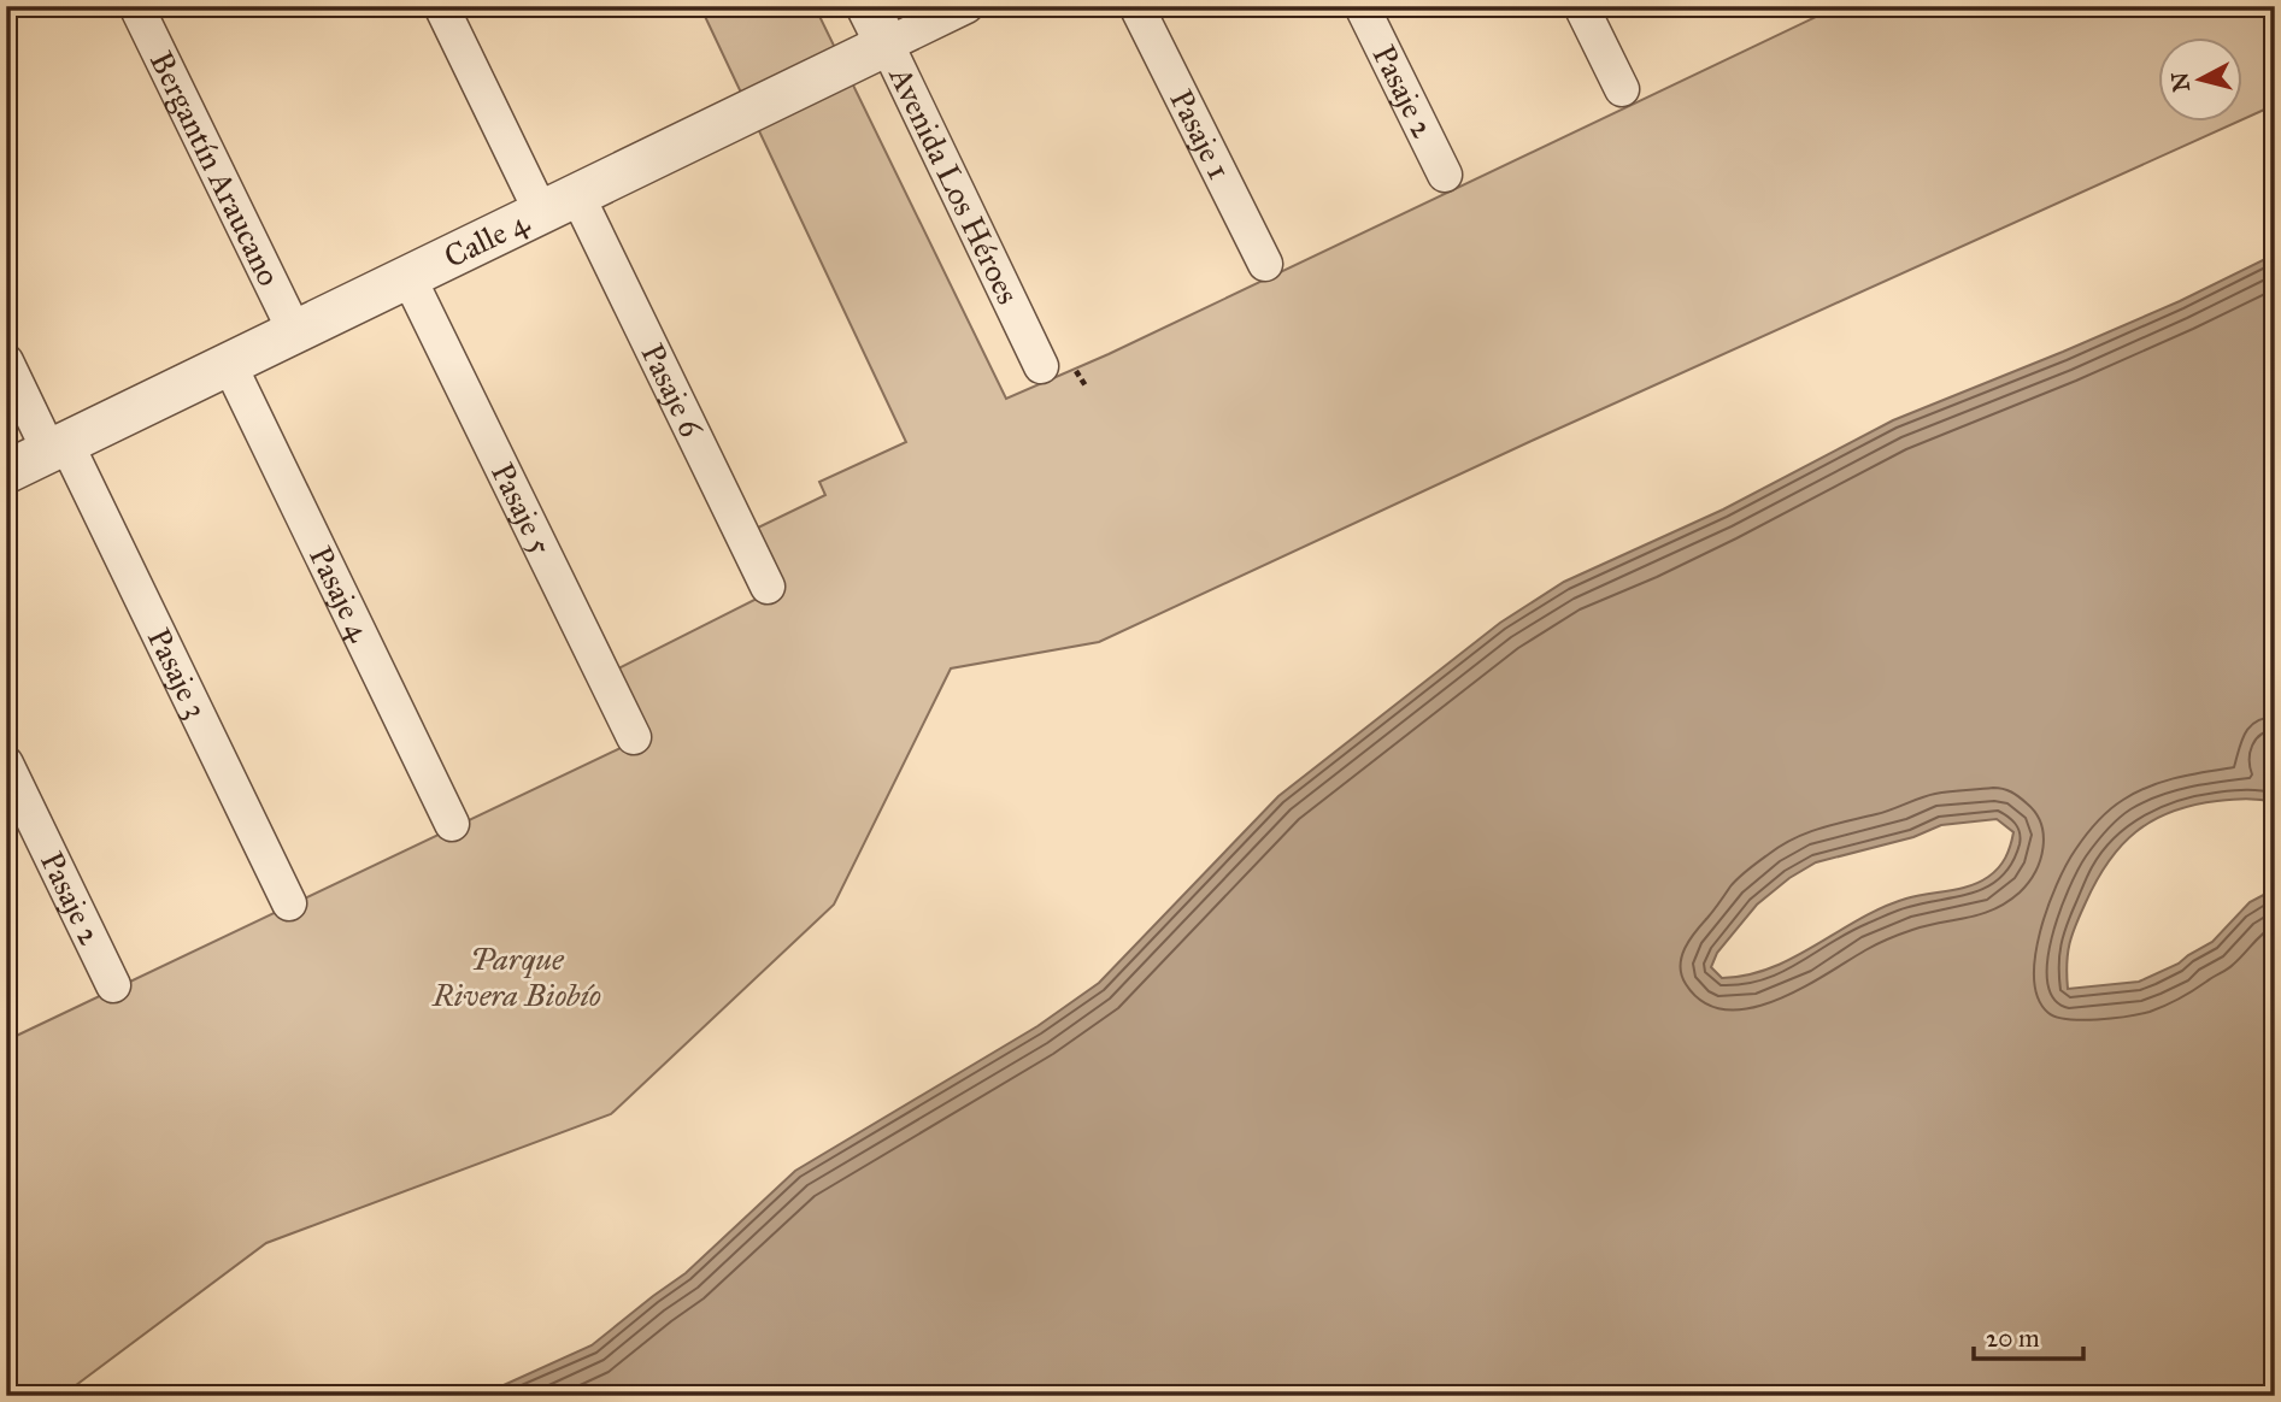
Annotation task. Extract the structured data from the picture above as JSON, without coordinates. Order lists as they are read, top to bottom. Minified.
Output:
{"streets":{"street":["Pasaje 2","Pasaje 1","Bergantín Araucano","Avenida Los Héroes","Calle 4","Pasaje 6","Pasaje 5","Pasaje 4","Pasaje 3"]},"crossings":[["Bergantín Araucano","Calle 4"],["Avenida Los Héroes","Calle 4"],["Calle 4","Pasaje 6"],["Calle 4","Pasaje 5"],["Calle 4","Pasaje 4"],["Calle 4","Pasaje 3"]],"parks":["Parque Rivera Biobío"],"scale_bar":"20 m","north":"left"}
